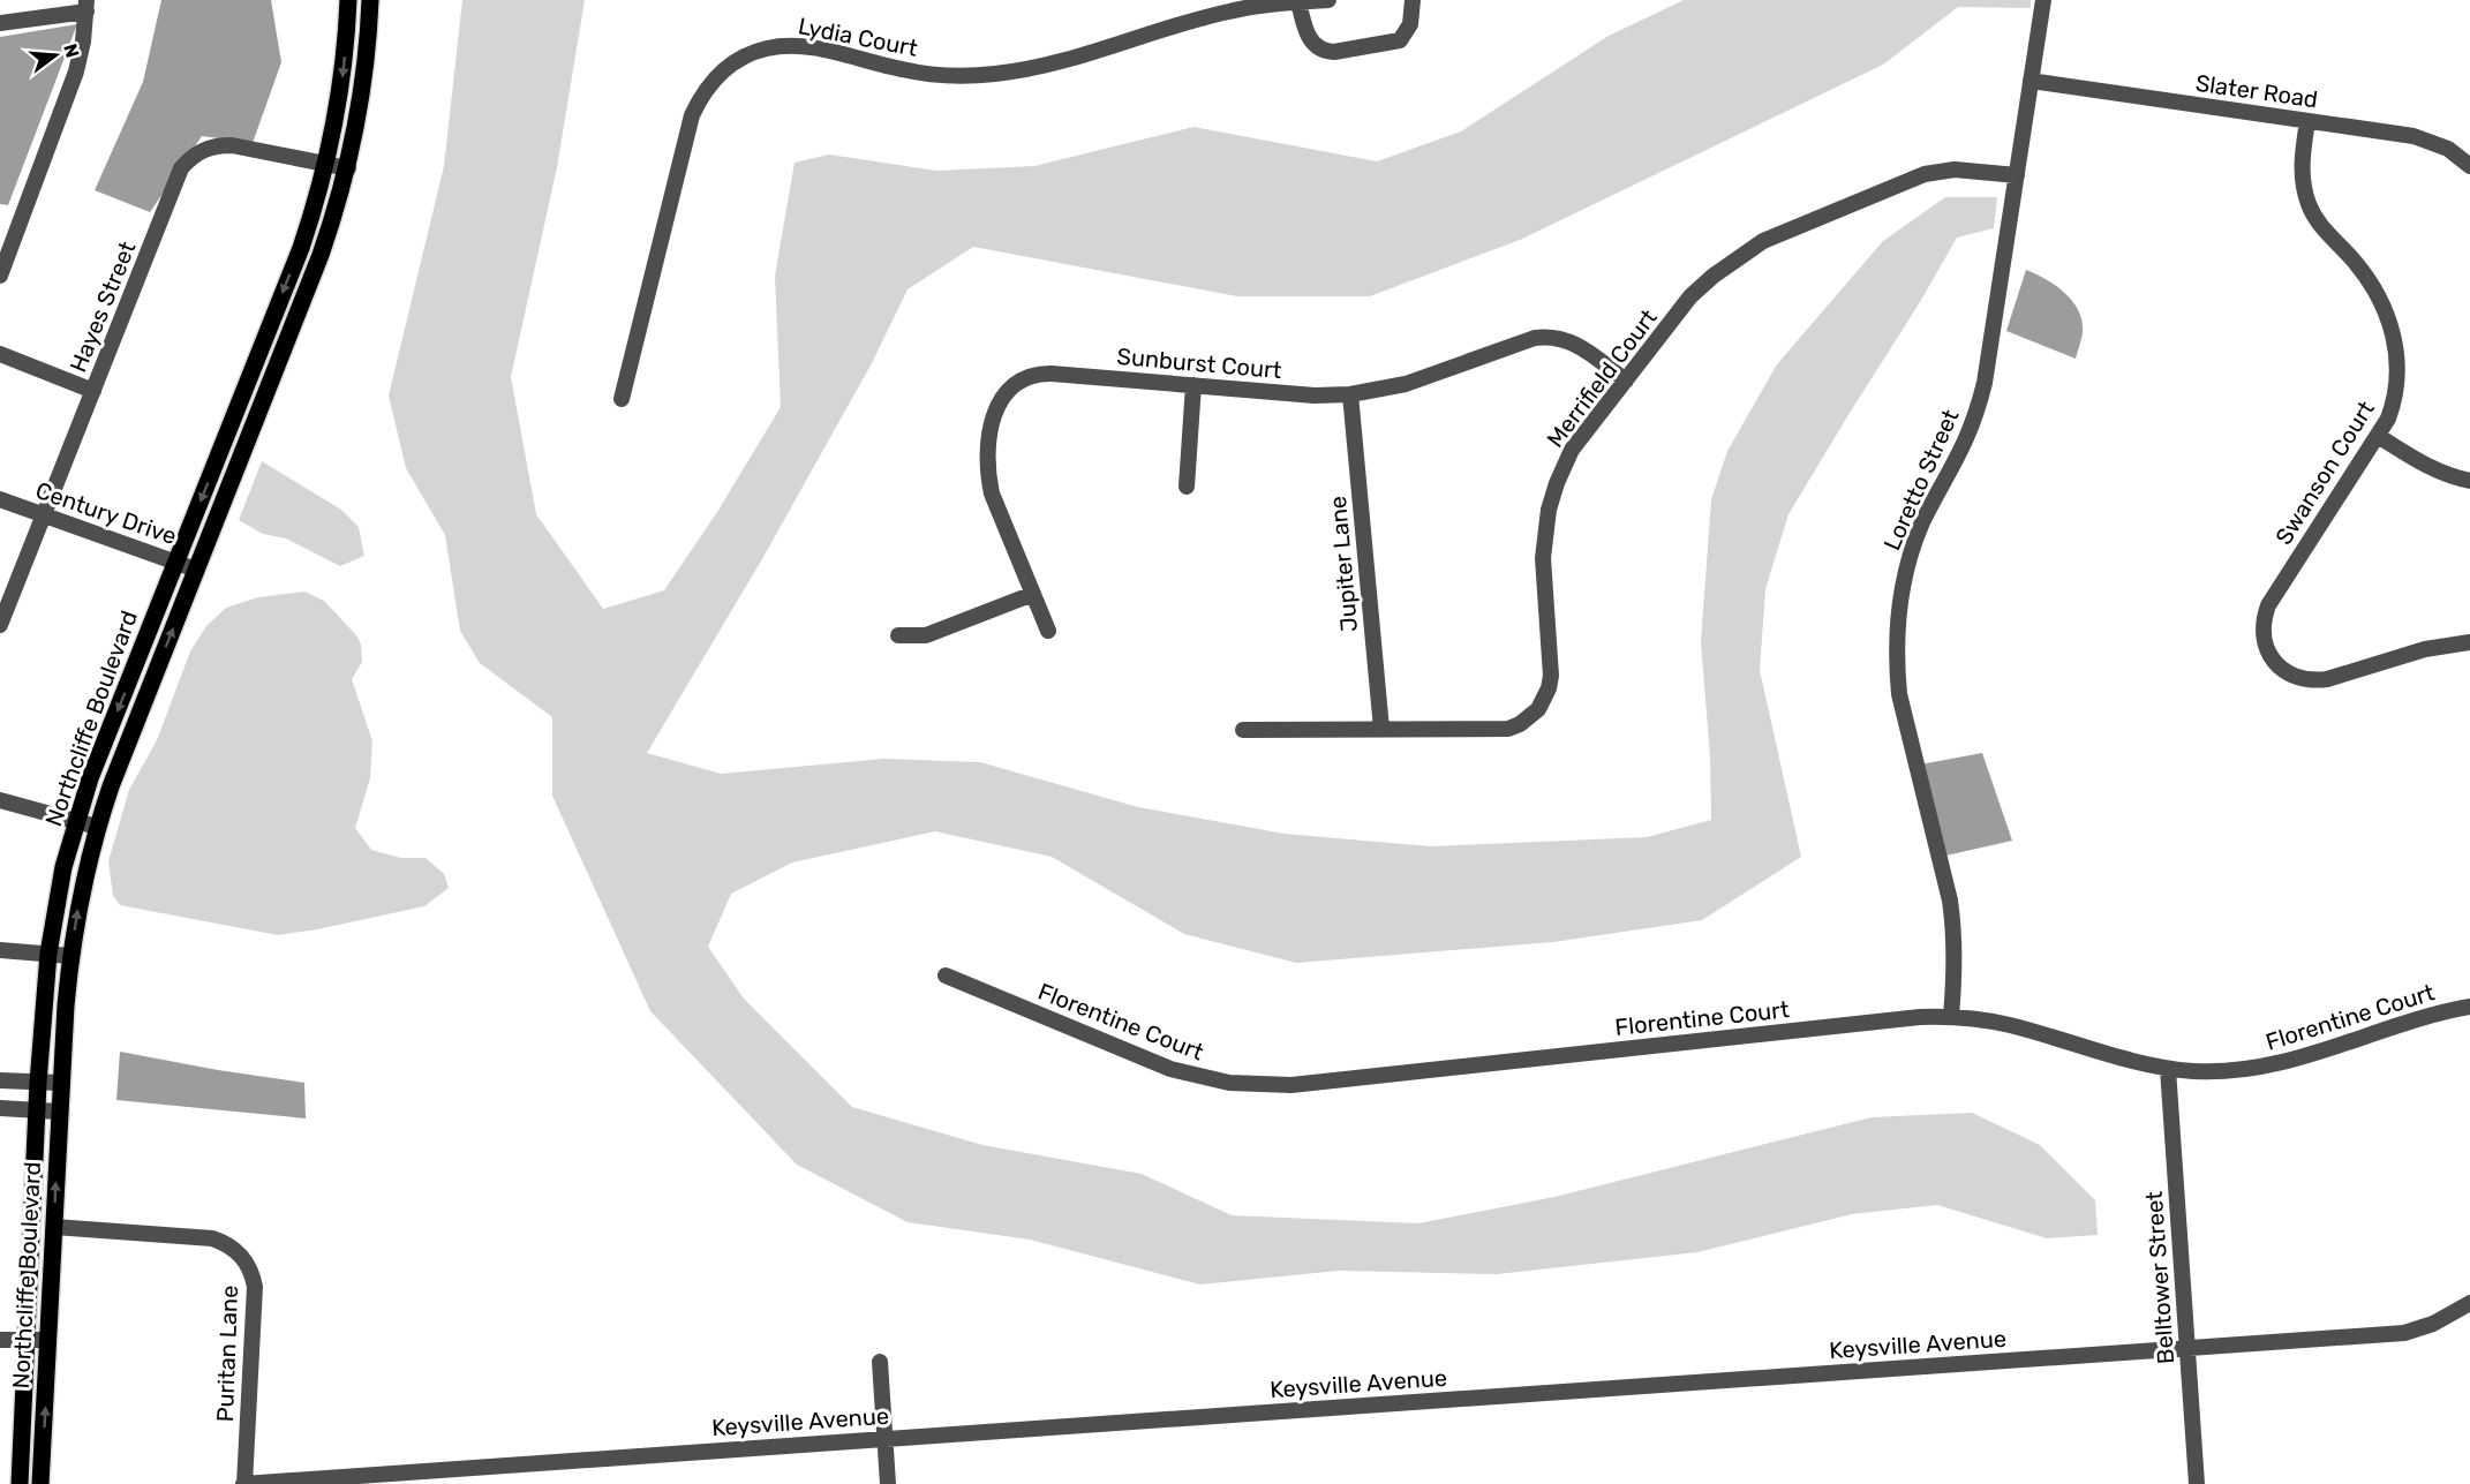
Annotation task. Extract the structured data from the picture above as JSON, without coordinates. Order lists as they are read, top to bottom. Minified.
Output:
{"streets":{"main road":["Northcliffe Boulevard"],"street":["Lydia Court","Slater Road","Hayes Street","Sunburst Court","Merrifield Court","Swanson Court","Loretto Street","Century Drive","Jupiter Lane","Florentine Court","Belltower Street","Keysville Avenue","Puritan Lane"]},"crossings":[["Slater Road","Swanson Court"],["Slater Road","Loretto Street"],["Hayes Street","Century Drive"],["Hayes Street","Northcliffe Boulevard"],["Sunburst Court","Merrifield Court"],["Sunburst Court","Jupiter Lane"],["Merrifield Court","Loretto Street"],["Merrifield Court","Jupiter Lane"],["Loretto Street","Florentine Court"],["Century Drive","Northcliffe Boulevard"],["Northcliffe Boulevard","Puritan Lane"],["Florentine Court","Belltower Street"],["Belltower Street","Keysville Avenue"],["Keysville Avenue","Puritan Lane"]],"north":"right"}
